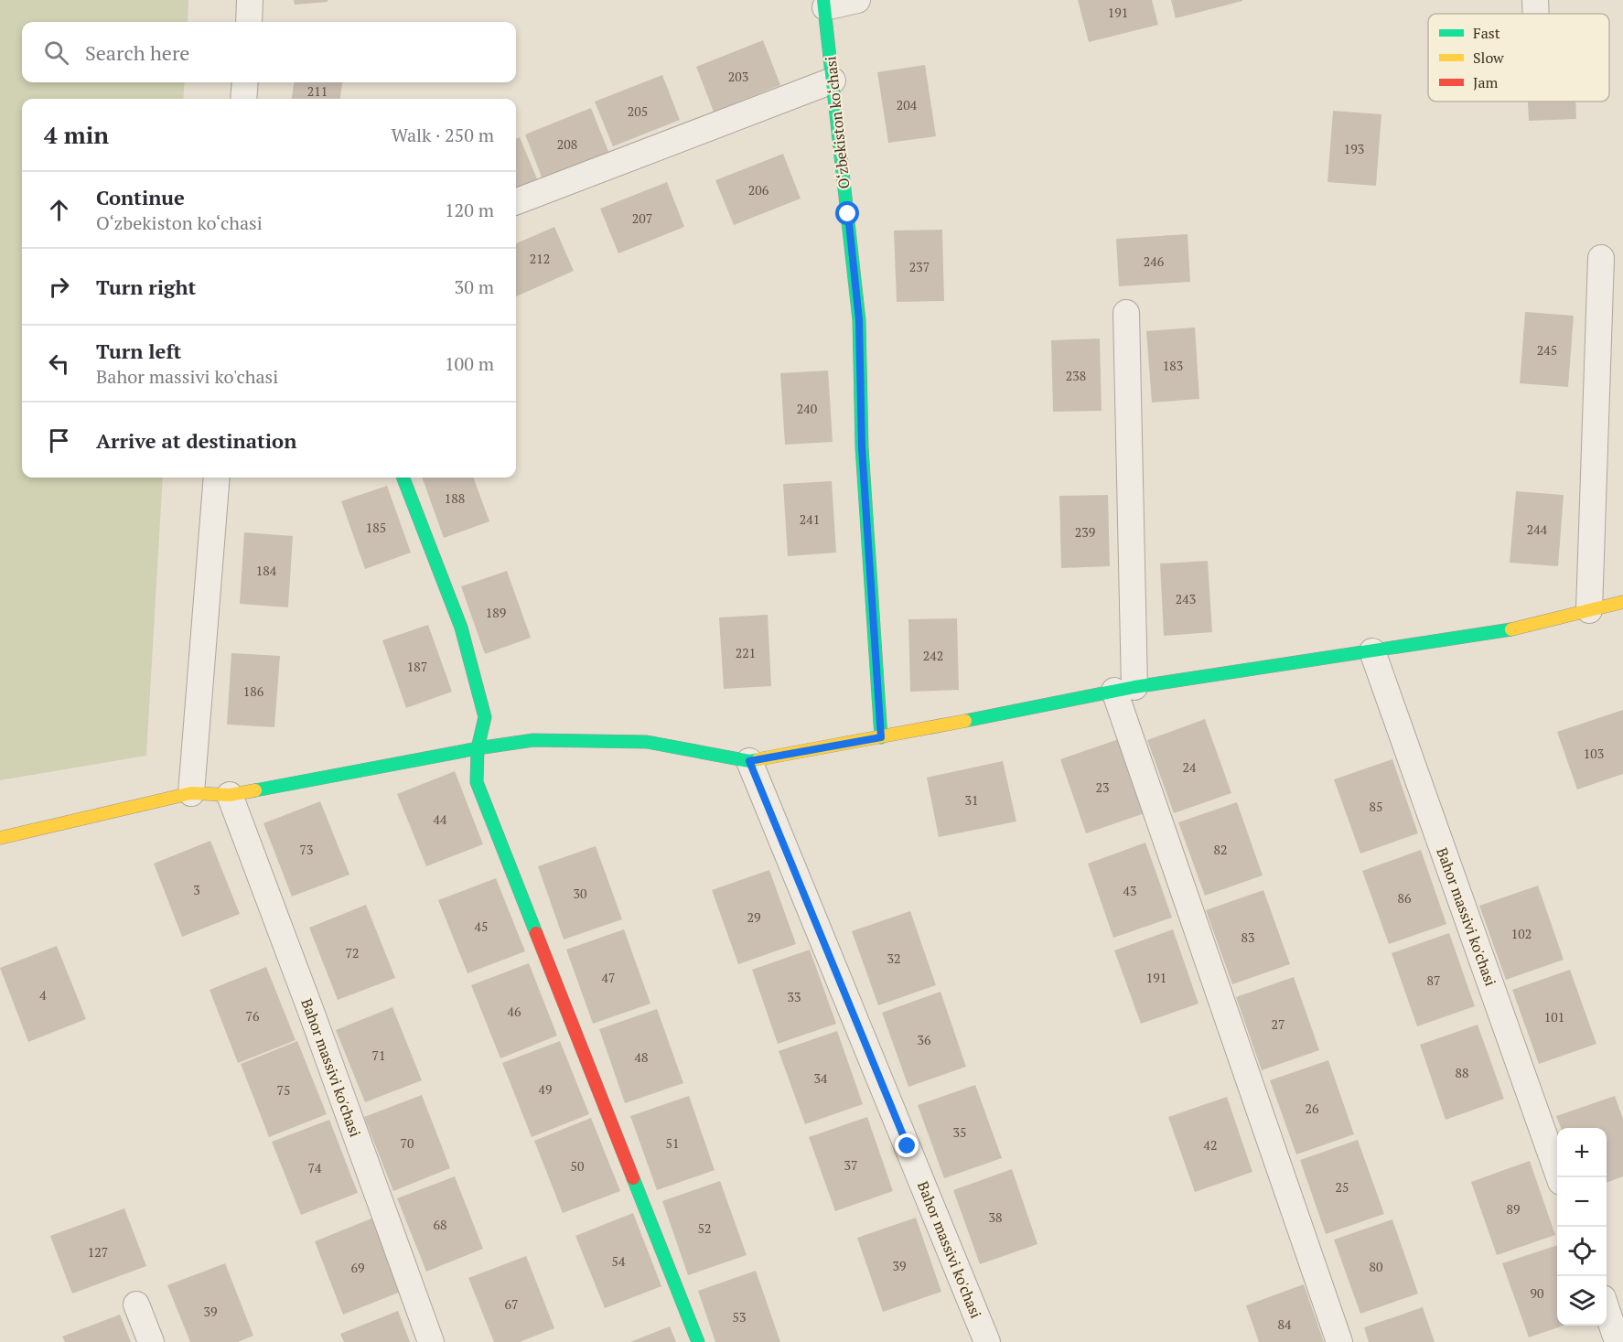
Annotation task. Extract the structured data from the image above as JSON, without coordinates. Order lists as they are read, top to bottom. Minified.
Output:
{"streets":{"street":["O‘zbekiston ko‘chasi","Bahor massivi ko'chasi"]},"house_numbers":["191","203","211","204","205","208","193","206","207","212","246","237","245","183","238","240","188","241","185","244","239","184","243","189","221","242","187","186","103","24","23","31","85","44","73","82","3","43","30","86","29","45","102","83","72","32","47","191","87","4","33","46","76","101","27","36","71","48","88","34","49","75","26","35","70","51","42","37","50","74","25","89","38","68","52","127","54","39","80","69","90","67","39","53","84"],"legend":["Fast","Slow","Jam"],"page":{"search":"Search here","heading":["4 min","Walk · 250 m"],"list":[["Continue","O‘zbekiston ko‘chasi","120 m"],["Turn right","30 m"],["Turn left","Bahor massivi ko'chasi","100 m"],"Arrive at destination"],"map_buttons":["+","−"]}}
